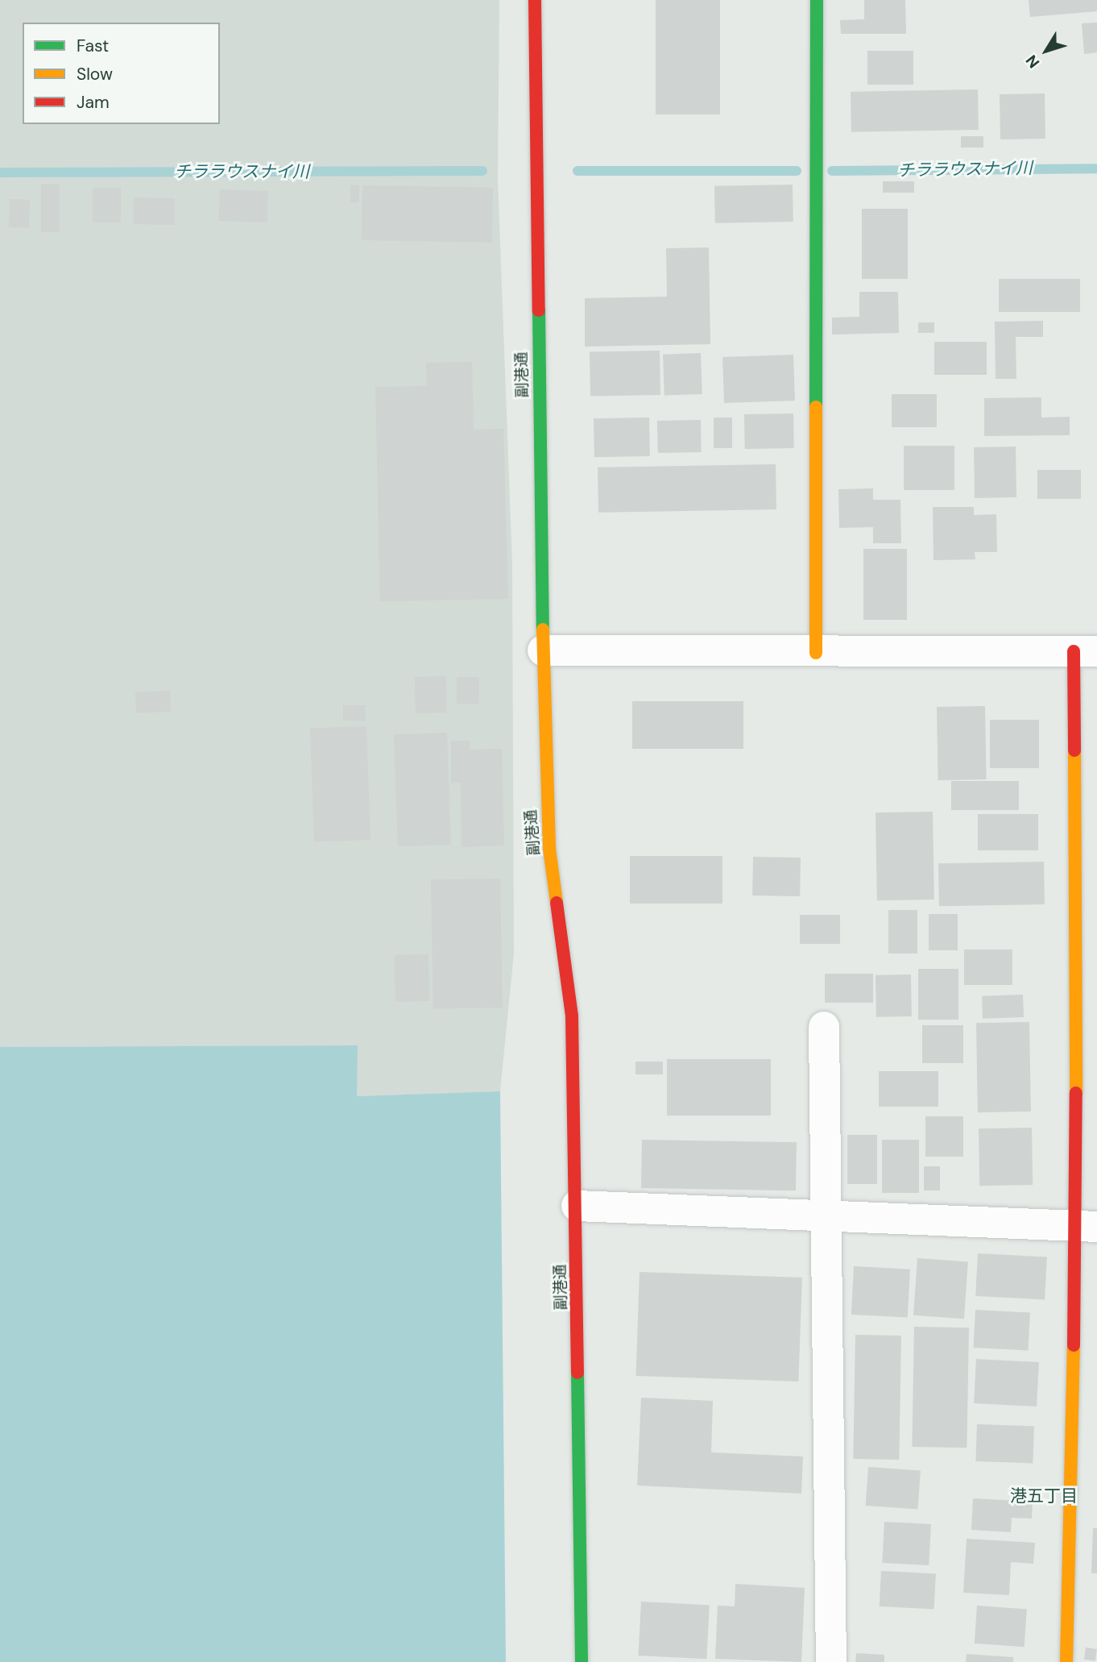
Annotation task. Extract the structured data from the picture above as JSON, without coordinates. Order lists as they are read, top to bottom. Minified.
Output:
{"streets":{"street":["副港通"]},"districts":["港五丁目"],"water":["チララウスナイ川"],"legend":["Fast","Slow","Jam"],"north":"bottom left"}
